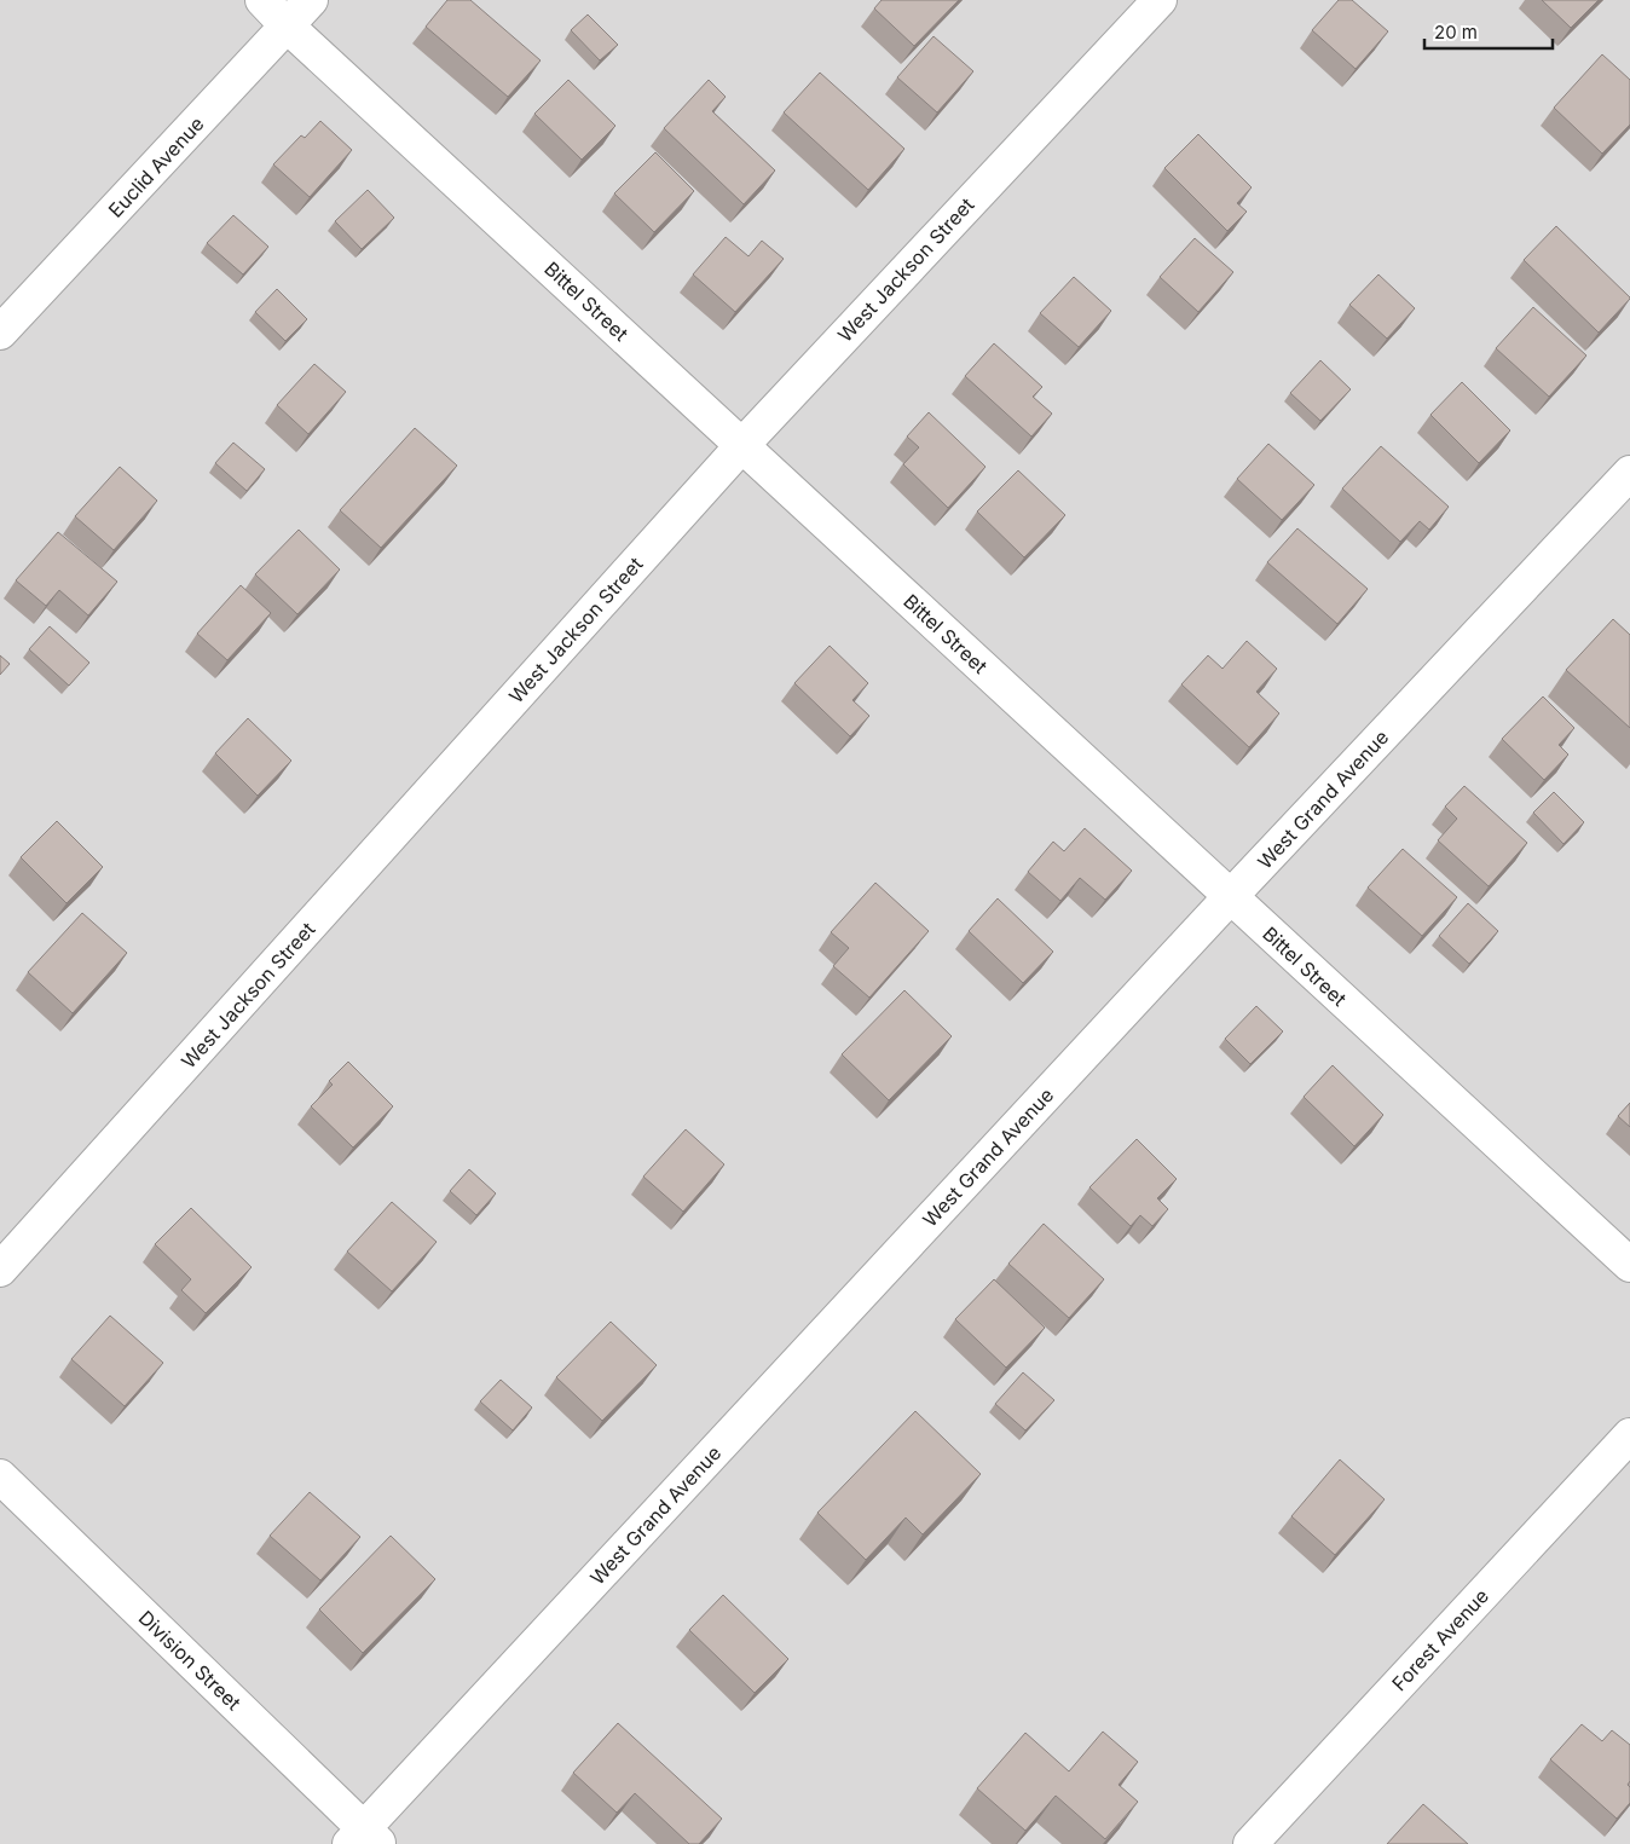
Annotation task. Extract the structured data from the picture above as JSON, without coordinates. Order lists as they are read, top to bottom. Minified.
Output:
{"streets":{"street":["Euclid Avenue","West Jackson Street","Bittel Street","West Grand Avenue","Forest Avenue","Division Street"]},"crossings":[["Euclid Avenue","Bittel Street"],["West Jackson Street","Bittel Street"],["Bittel Street","West Grand Avenue"],["West Grand Avenue","Division Street"]],"scale_bar":"20 m"}
